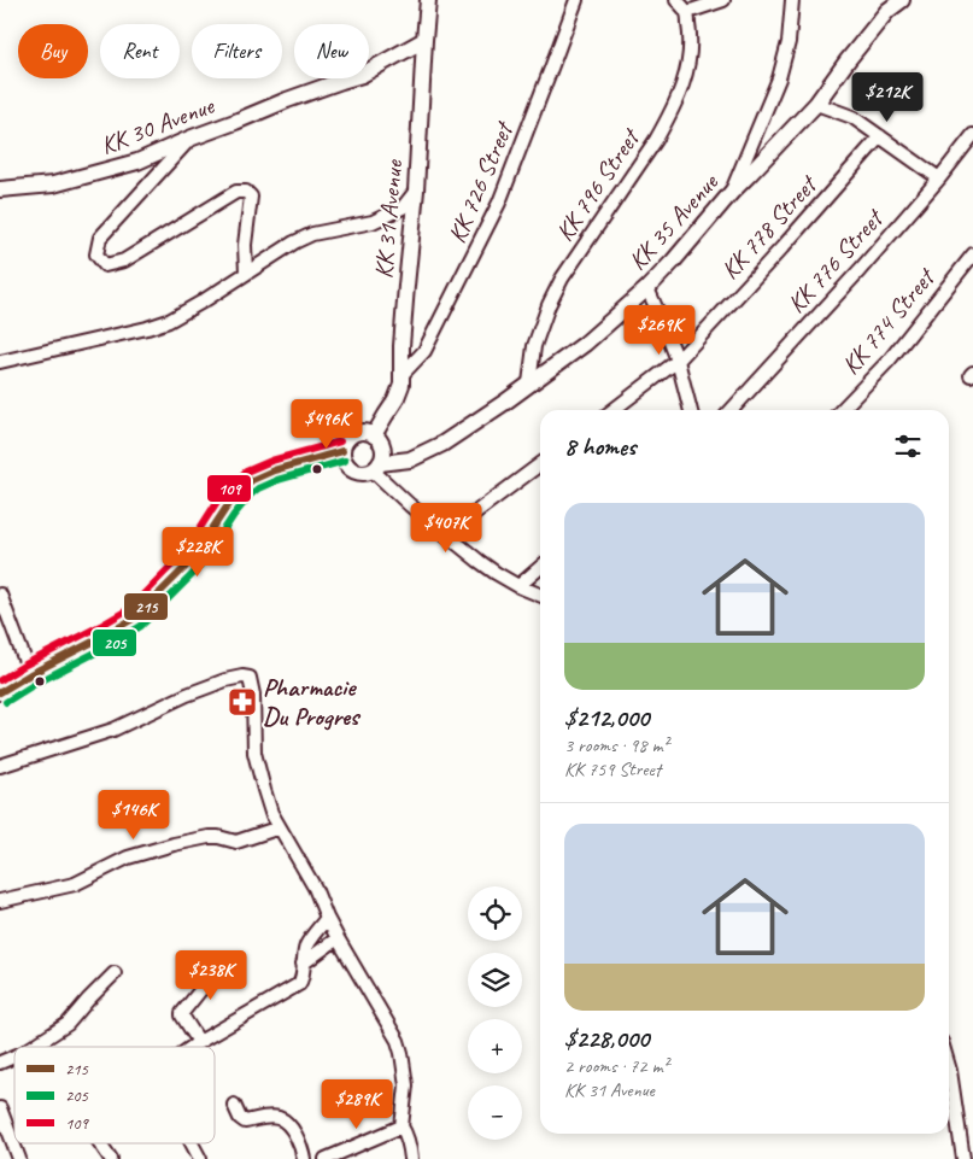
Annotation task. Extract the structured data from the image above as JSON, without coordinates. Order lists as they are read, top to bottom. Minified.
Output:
{"streets":{"main road":["KK 30 Avenue","KK 31 Avenue","KK 35 Avenue"],"street":["KK 726 Street","KK 796 Street","KK 778 Street","KK 776 Street","KK 774 Street"]},"crossings":[["KK 30 Avenue","KK 31 Avenue"],["KK 726 Street","KK 31 Avenue"],["KK 796 Street","KK 35 Avenue"],["KK 31 Avenue","KK 35 Avenue"]],"places":{"pharmacy":["Pharmacie Du Progres"]},"lines":["transit line 109","transit line 215","transit line 205"],"legend":["215","205","109"],"page":{"chip":["Buy","Rent","Filters","New"],"price":["$212K","$269K","$496K","$407K","$228K","$146K","$238K","$289K"],"heading":"8 homes","list":[{"name":"$212,000","note":"3 rooms · 98 m² · KK 759 Street"},{"name":"$228,000","note":"2 rooms · 72 m² · KK 31 Avenue"}],"map_buttons":["+","−"]}}
